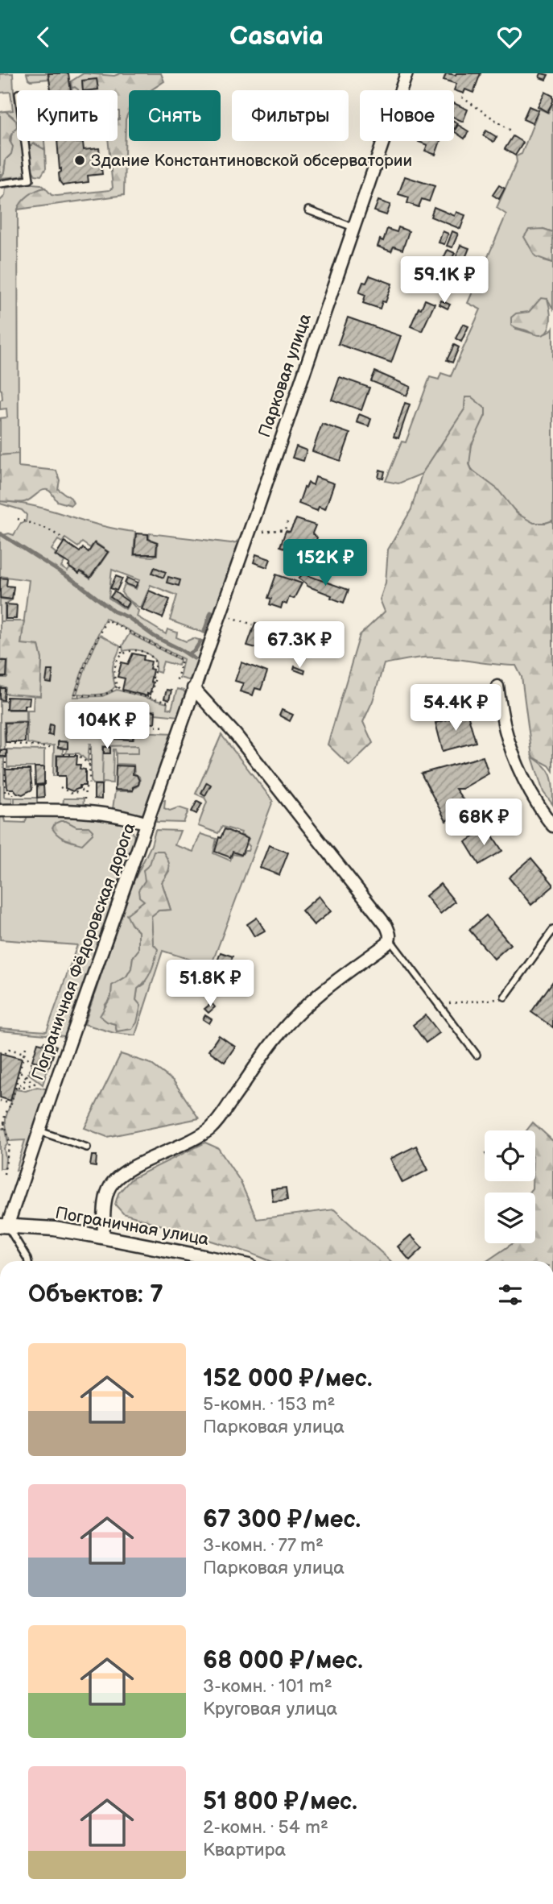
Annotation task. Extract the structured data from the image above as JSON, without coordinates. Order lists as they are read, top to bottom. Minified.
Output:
{"streets":{"street":["Парковая улица","Пограничная Фёдоровская дорога","Пограничная улица"]},"crossings":[["Парковая улица","Пограничная Фёдоровская дорога"],["Пограничная Фёдоровская дорога","Пограничная улица"]],"places":["Здание Константиновской обсерватории"],"page":{"header":"Casavia","chip":["Купить","Снять","Фильтры","Новое"],"price":["59.1K ₽","152K ₽","67.3K ₽","54.4K ₽","104K ₽","68K ₽","51.8K ₽"],"heading":"Объектов: 7","list":[{"name":"152 000 ₽/мес.","note":"5-комн. · 153 m² · Парковая улица"},{"name":"67 300 ₽/мес.","note":"3-комн. · 77 m² · Парковая улица"},{"name":"68 000 ₽/мес.","note":"3-комн. · 101 m² · Круговая улица"},{"name":"51 800 ₽/мес.","note":"2-комн. · 54 m² · Квартира"}]}}
